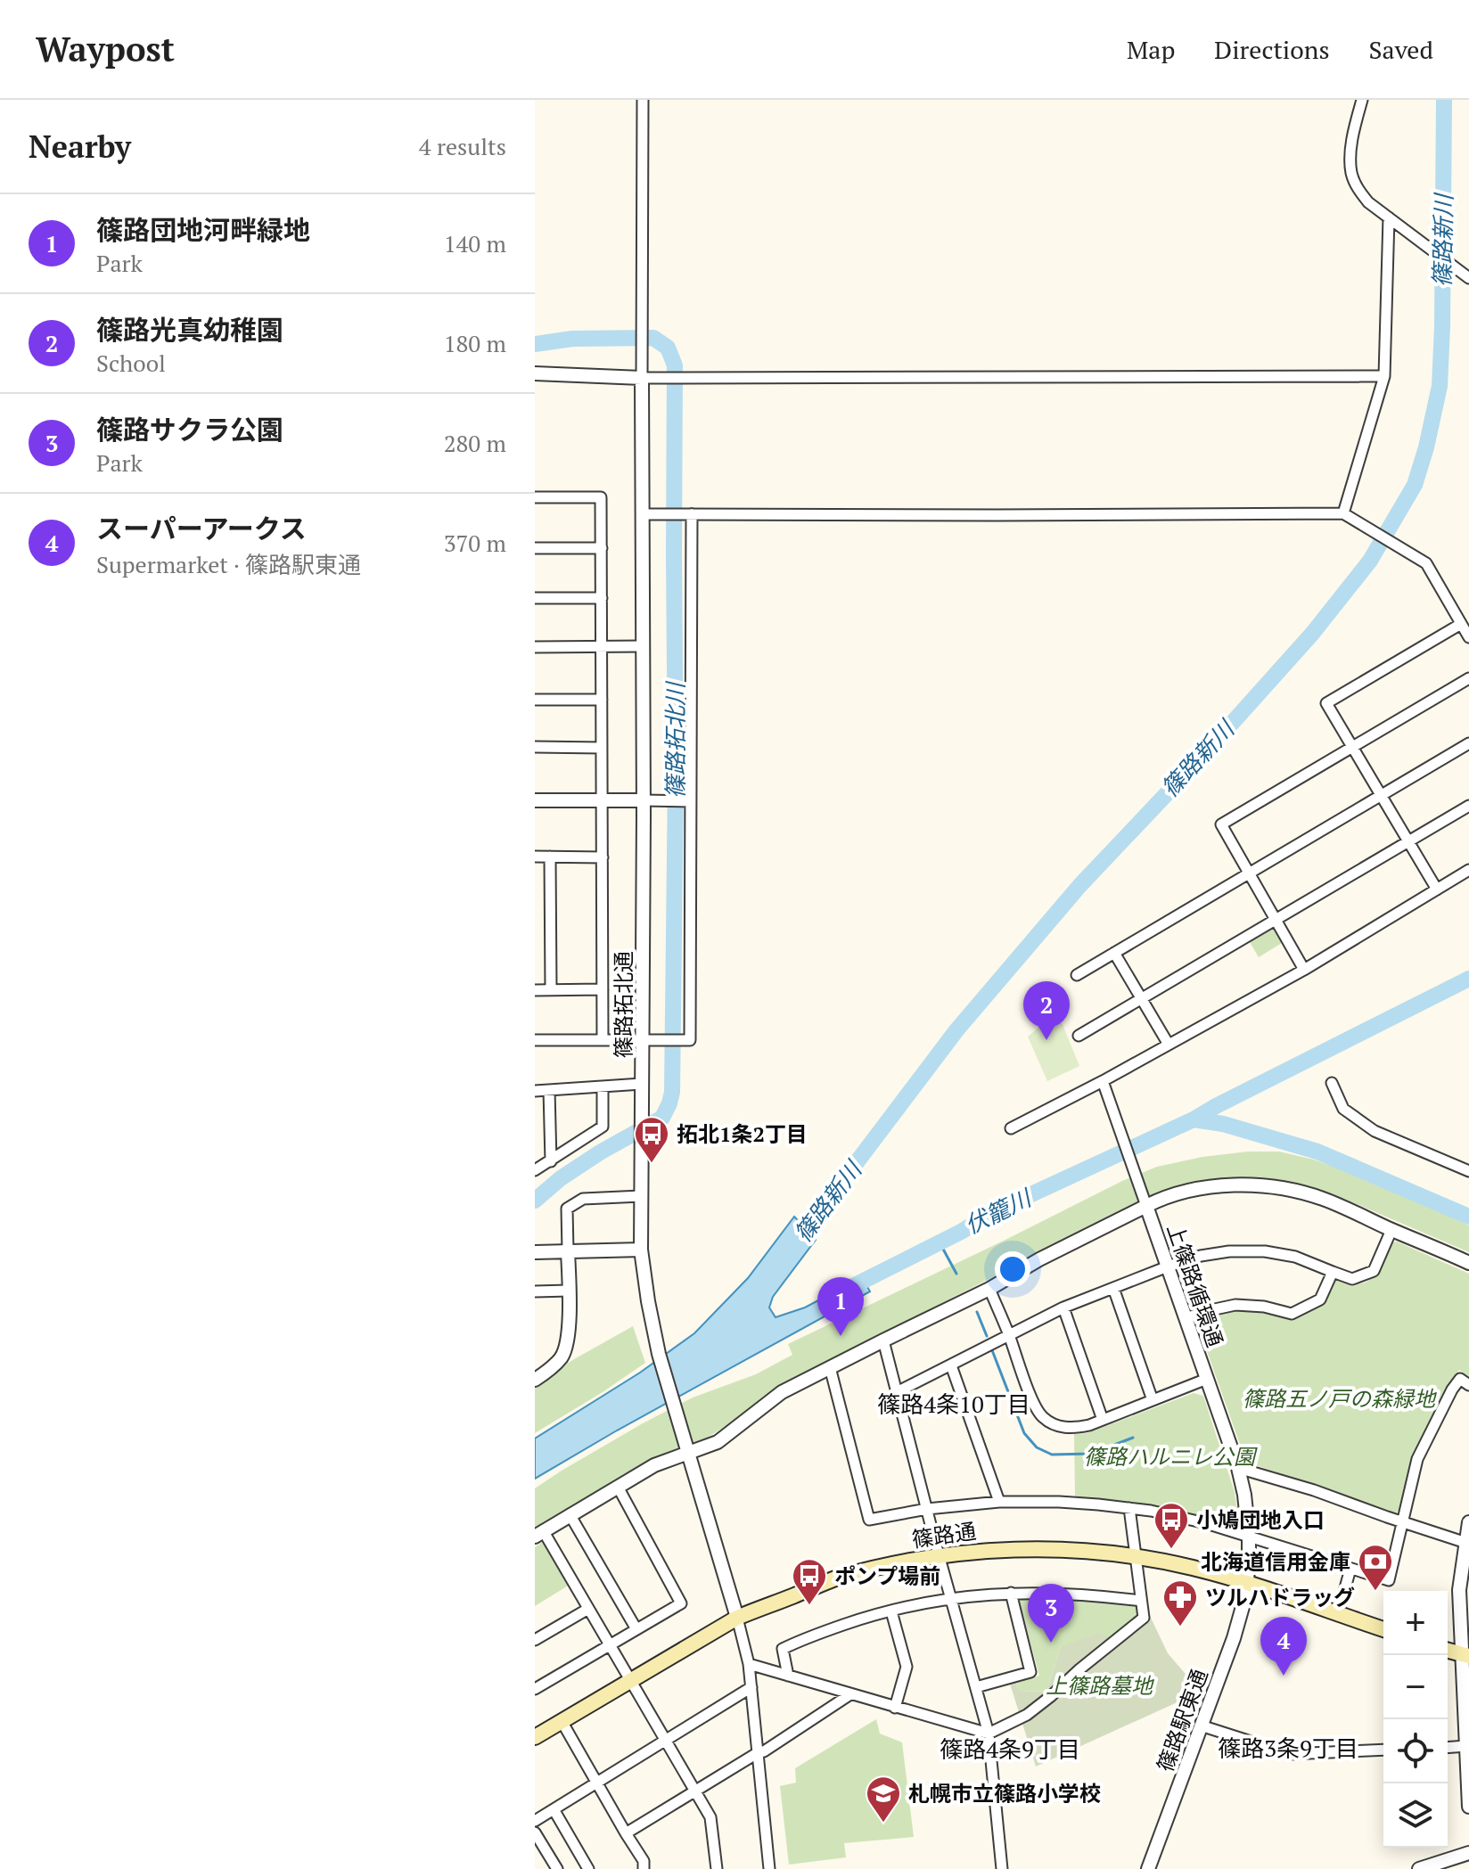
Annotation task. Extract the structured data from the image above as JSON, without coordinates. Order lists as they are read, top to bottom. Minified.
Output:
{"streets":{"main road":["篠路通"],"street":["篠路拓北通","上篠路循環通","篠路駅東通"]},"crossings":[["篠路拓北通","篠路通"],["上篠路循環通","篠路通"],["上篠路循環通","篠路駅東通"],["篠路通","篠路駅東通"]],"districts":["篠路4条10丁目","篠路3条9丁目","篠路4条9丁目"],"water":["篠路新川","篠路拓北川","伏籠川"],"parks":["篠路五ノ戸の森緑地","篠路ハルニレ公園","上篠路墓地"],"places":{"bus stop":["拓北1条2丁目","小鳩団地入口","ポンプ場前"],"bank":["北海道信用金庫"],"pharmacy":["ツルハドラッグ"],"school or university":["札幌市立篠路小学校"]},"page":{"header":"Waypost","nav":["Map","Directions","Saved"],"heading":["Nearby","4 results"],"list":[{"mark":"1","name":"篠路団地河畔緑地","note":"Park","value":"140 m"},{"mark":"2","name":"篠路光真幼稚園","note":"School","value":"180 m"},{"mark":"3","name":"篠路サクラ公園","note":"Park","value":"280 m"},{"mark":"4","name":"スーパーアークス","note":"Supermarket · 篠路駅東通","value":"370 m"}],"pins":["2","1","3","4"],"map_buttons":["+","−"]}}
